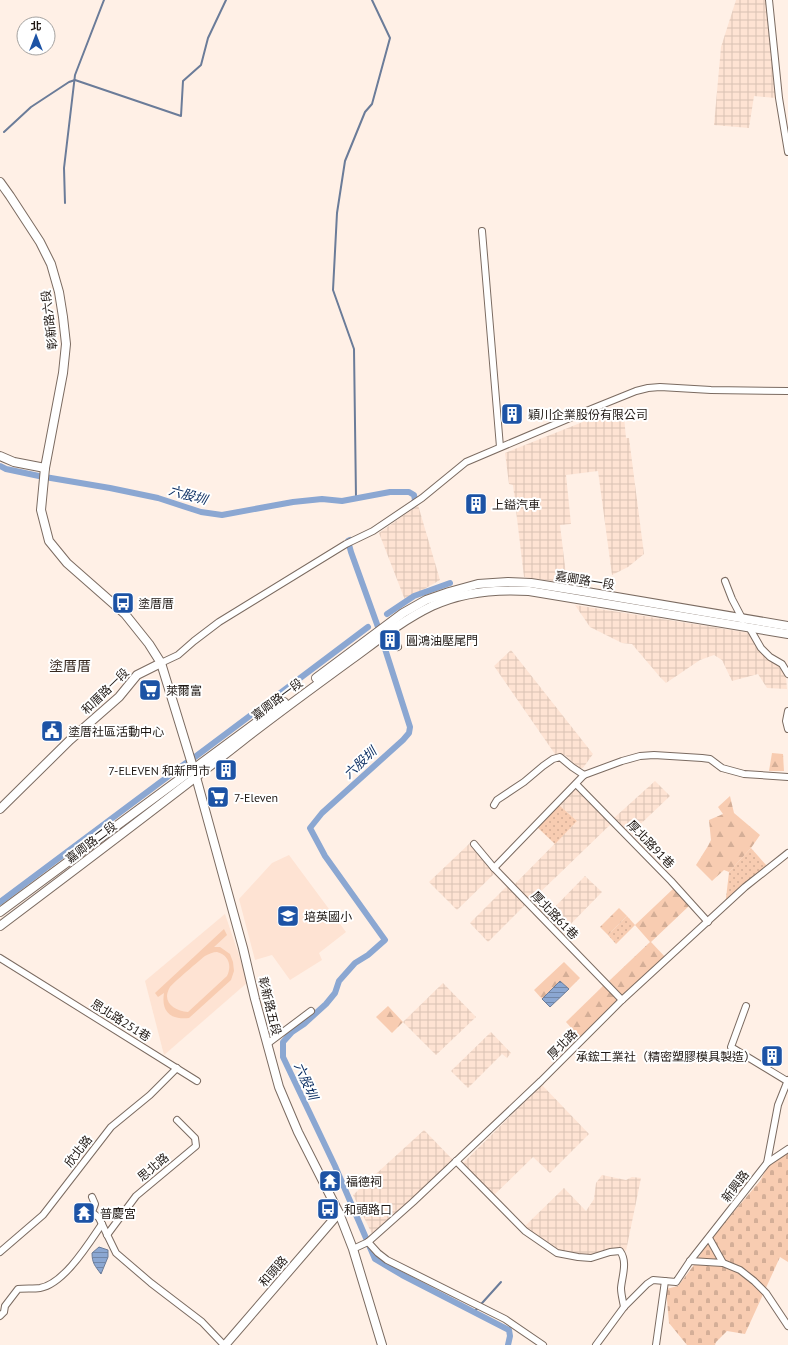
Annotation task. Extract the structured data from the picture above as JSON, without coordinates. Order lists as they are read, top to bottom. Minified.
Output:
{"streets":{"street":["彰新路六段","嘉卿路一段","和厝路一段","嘉卿路二段","厚北路91巷","厚北路61巷","彰新路五段","思北路251巷","厚北路","欣北路","思北路","新興路","和頭路"]},"crossings":[["彰新路六段","和厝路一段"],["彰新路六段","彰新路五段"],["嘉卿路一段","嘉卿路二段"],["嘉卿路一段","彰新路五段"],["和厝路一段","彰新路五段"],["嘉卿路二段","彰新路五段"],["厚北路91巷","厚北路"],["厚北路61巷","厚北路"],["彰新路五段","厚北路"],["彰新路五段","和頭路"],["思北路251巷","欣北路"]],"districts":["塗厝厝"],"water":["六股圳"],"places":{"building":["穎川企業股份有限公司","上鎰汽車","圓鴻油壓尾門","7-ELEVEN 和新門市","承鋐工業社（精密塑膠模具製造）"],"bus stop":["塗厝厝","和頭路口"],"supermarket":["萊爾富","7-Eleven"],"public building":["塗厝社區活動中心"],"school or university":["培英國小"],"temple":["福德祠","普慶宮"]},"north":"top"}
